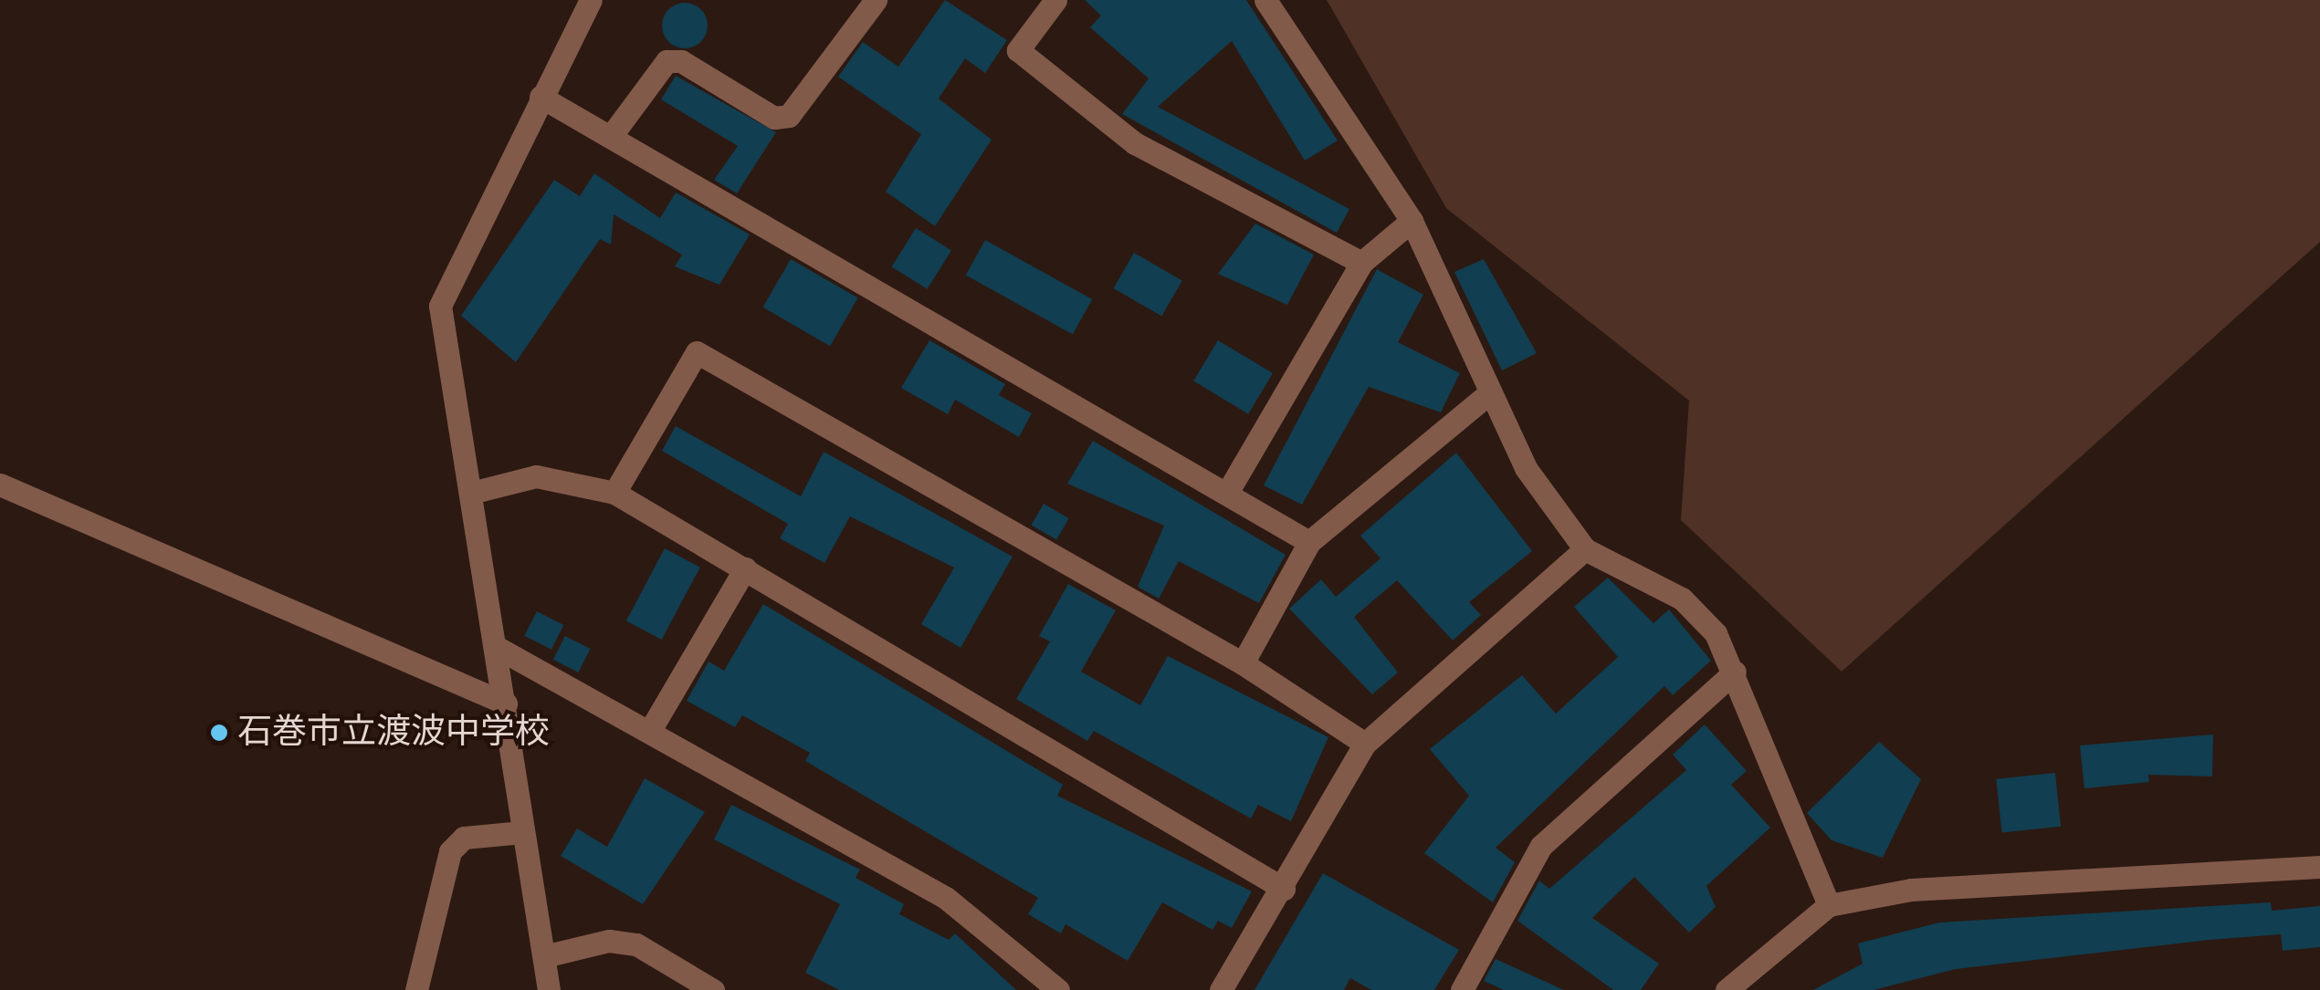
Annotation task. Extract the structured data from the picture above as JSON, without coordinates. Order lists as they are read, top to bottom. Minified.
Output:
{"places":["石巻市立渡波中学校"]}
